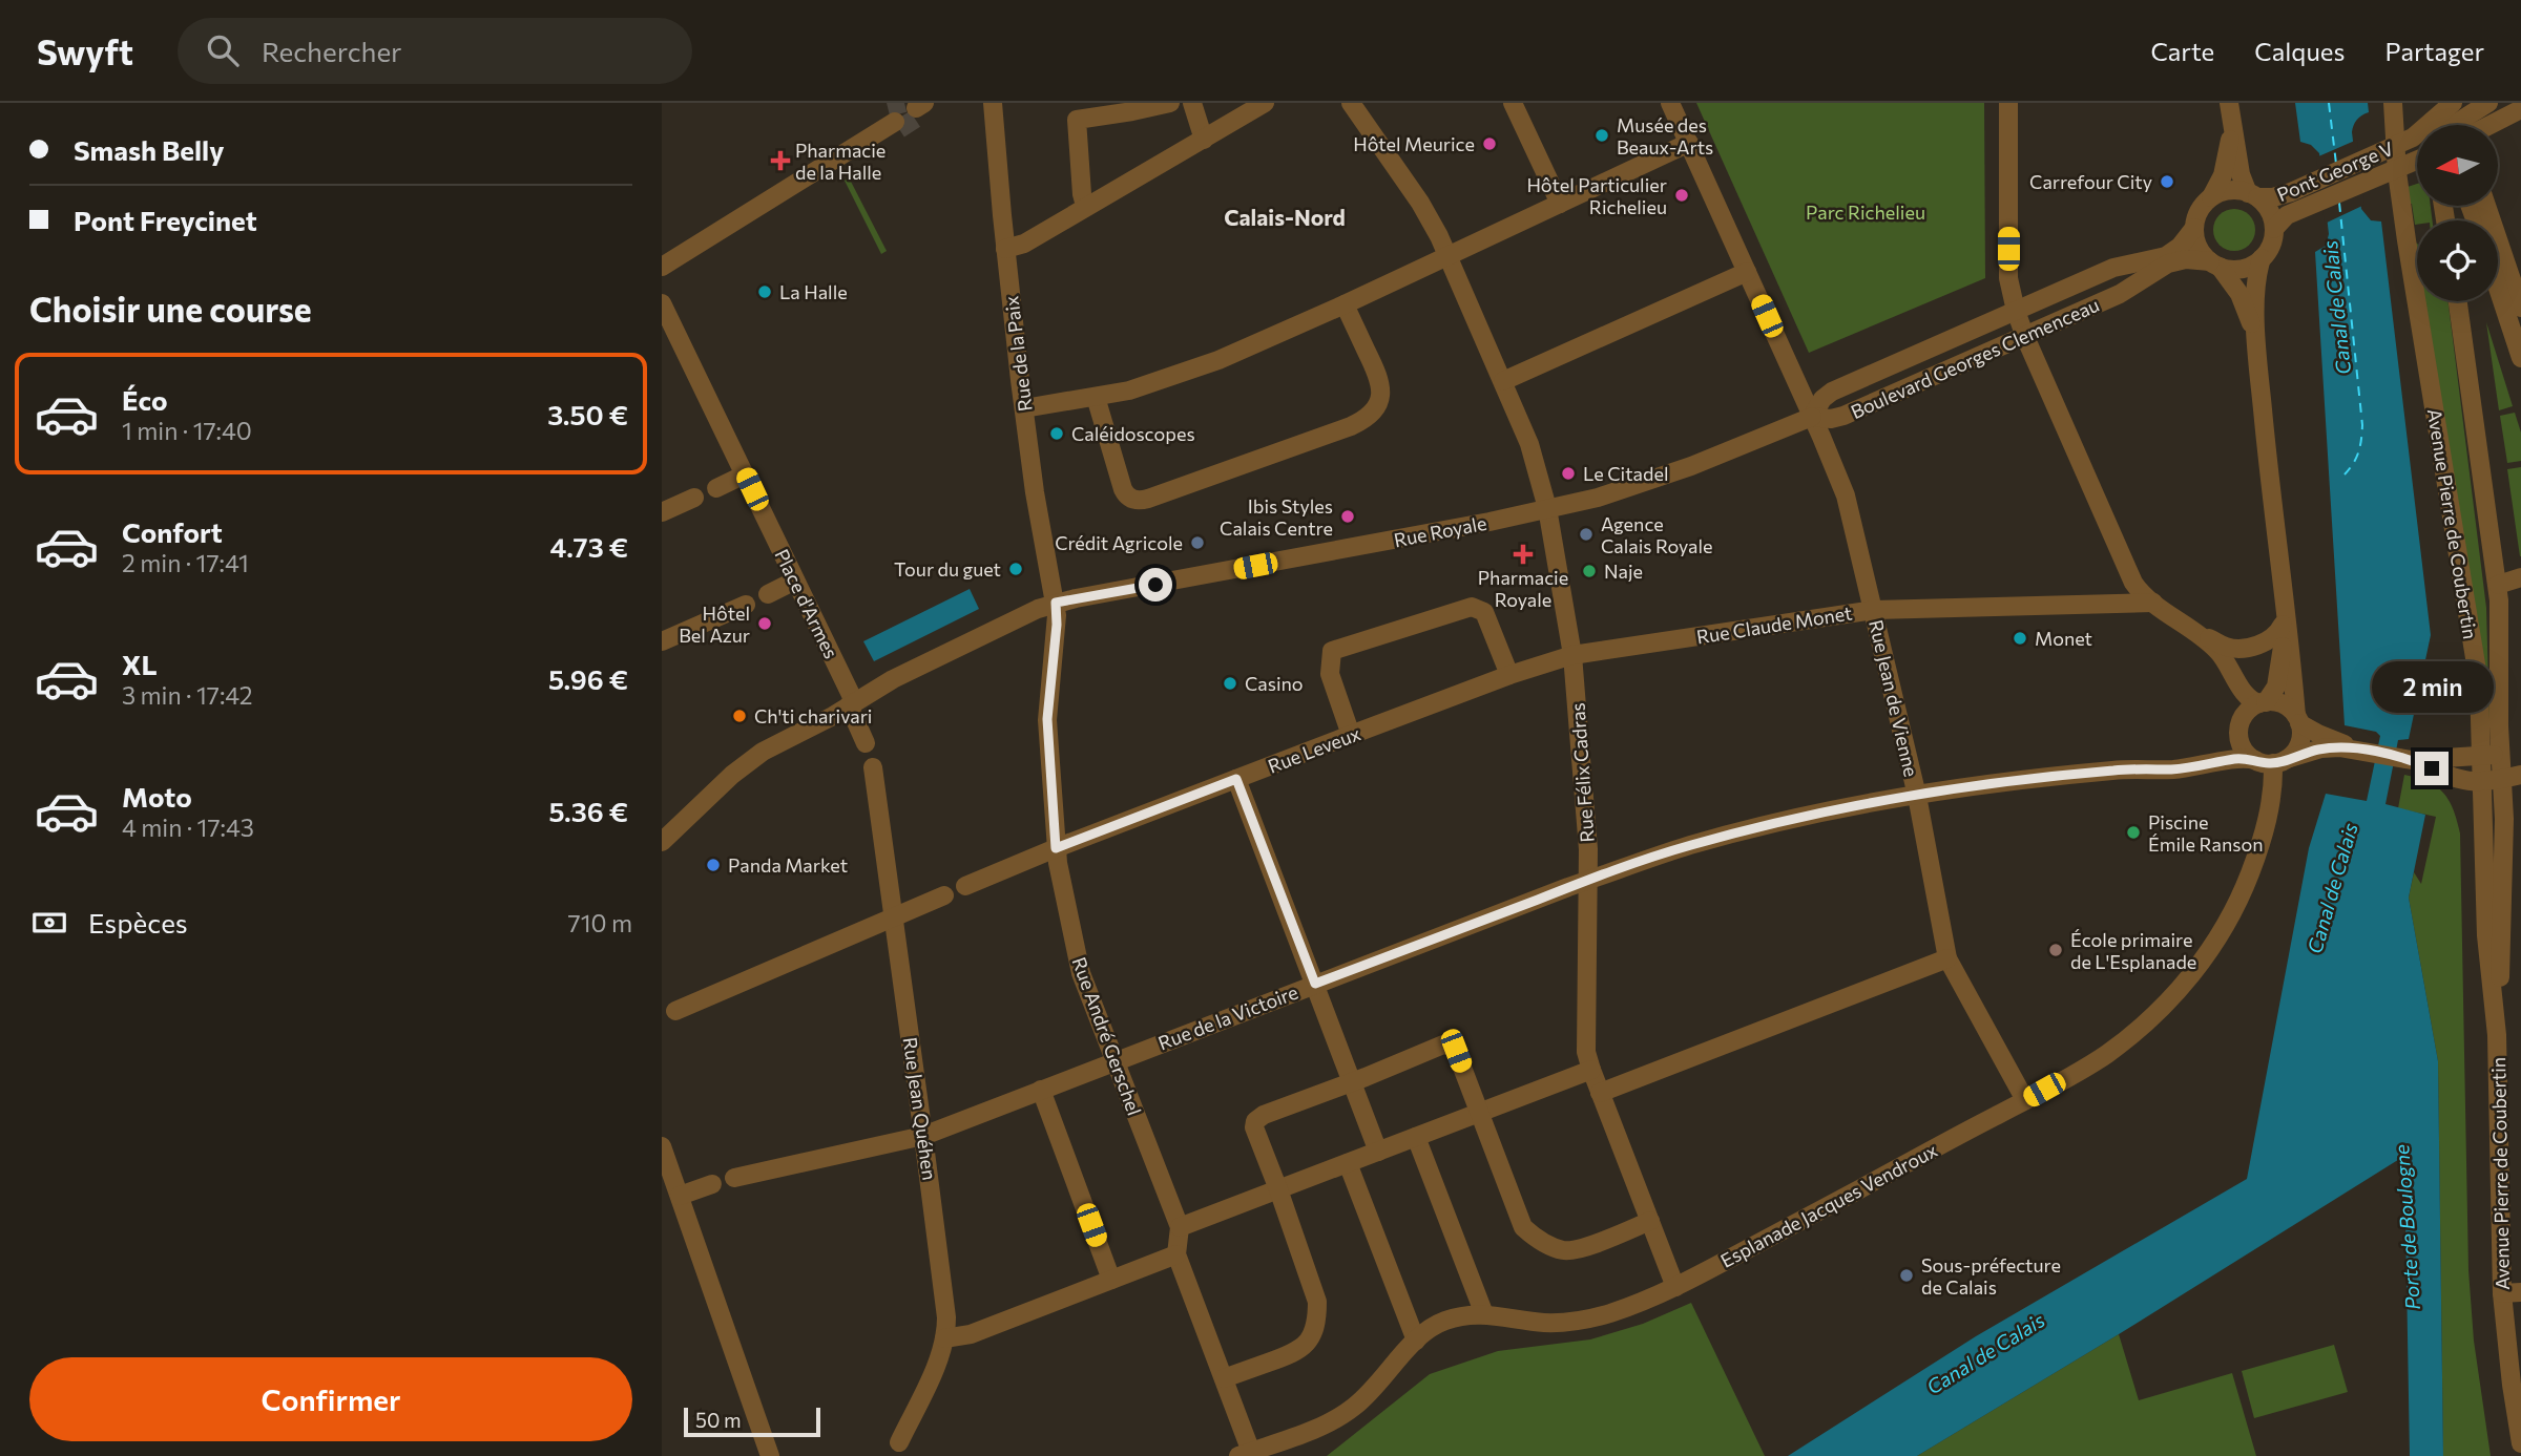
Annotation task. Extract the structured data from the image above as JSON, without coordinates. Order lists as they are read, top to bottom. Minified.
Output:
{"streets":{"street":["Pont George V","Rue de la Paix","Boulevard Georges Clemenceau","Avenue Pierre de Coubertin","Rue Royale","Place d'Armes","Rue Claude Monet","Rue Jean de Vienne","Rue Leveux","Rue Félix Cadras","Rue de la Victoire","Rue André Gerschel","Rue Jean Quéhen","Esplanade Jacques Vendroux"]},"crossings":[["Pont George V","Boulevard Georges Clemenceau"],["Rue de la Paix","Rue Royale"],["Rue de la Paix","Rue André Gerschel"],["Boulevard Georges Clemenceau","Rue Royale"],["Boulevard Georges Clemenceau","Rue Jean de Vienne"],["Rue Royale","Rue Jean de Vienne"],["Rue Royale","Rue Félix Cadras"],["Rue Royale","Rue André Gerschel"],["Rue Claude Monet","Rue Jean de Vienne"],["Rue Claude Monet","Rue Leveux"],["Rue Claude Monet","Rue Félix Cadras"],["Rue Jean de Vienne","Rue de la Victoire"],["Rue Jean de Vienne","Esplanade Jacques Vendroux"],["Rue Leveux","Rue Félix Cadras"],["Rue Leveux","Rue André Gerschel"],["Rue Félix Cadras","Rue de la Victoire"],["Rue Félix Cadras","Esplanade Jacques Vendroux"],["Rue de la Victoire","Rue André Gerschel"],["Rue de la Victoire","Rue Jean Quéhen"],["Rue de la Victoire","Esplanade Jacques Vendroux"],["Rue André Gerschel","Esplanade Jacques Vendroux"]],"districts":["Calais-Nord"],"water":["Canal de Calais","Porte de Boulogne"],"parks":["Parc Richelieu"],"places":{"other":["Musée des Beaux-Arts","Hôtel Meurice","Carrefour City","Hôtel Particulier Richelieu","La Halle","Caléidoscopes","Le Citadel","Ibis Styles Calais Centre","Agence Calais Royale","Crédit Agricole","Tour du guet","Naje","Hôtel Bel Azur","Monet","Casino","Ch'ti charivari","Piscine Émile Ranson","Panda Market","École primaire de L'Esplanade","Sous-préfecture de Calais"],"health":["Pharmacie de la Halle","Pharmacie Royale"]},"scale_bar":"50 m","north":"left","page":{"header":"Swyft","search":"Rechercher","nav":["Carte","Calques","Partager"],"banner":["Smash Belly","Pont Freycinet"],"heading":"Choisir une course","list":[{"name":"Éco","note":"1 min · 17:40","value":"3.50 €"},{"name":"Confort","note":"2 min · 17:41","value":"4.73 €"},{"name":"XL","note":"3 min · 17:42","value":"5.96 €"},{"name":"Moto","note":"4 min · 17:43","value":"5.36 €"}],"bubble":"2 min","pay":["Espèces","710 m"],"buttons":"Confirmer","scale":"50 m"}}
